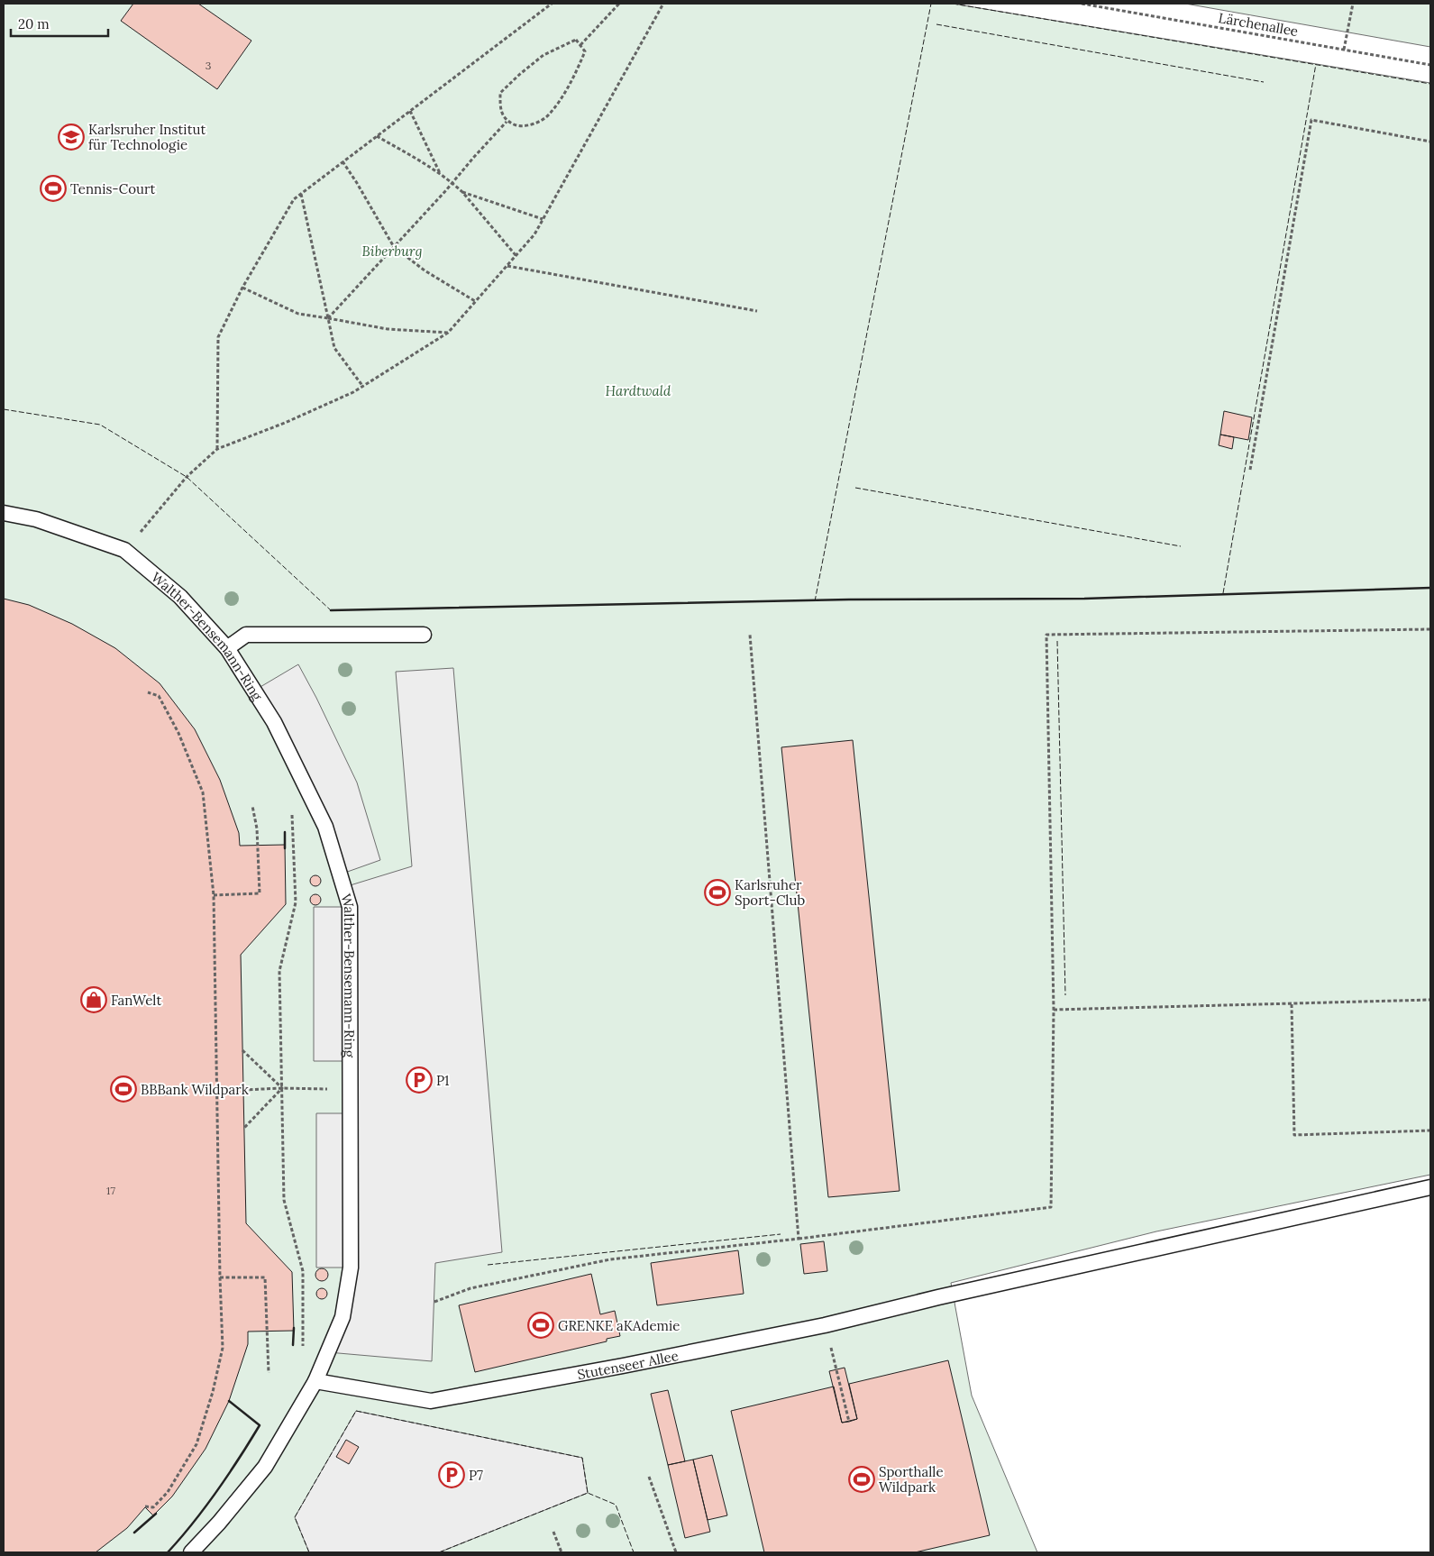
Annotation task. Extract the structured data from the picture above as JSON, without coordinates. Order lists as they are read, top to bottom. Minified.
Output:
{"streets":{"lane":["Walther-Bensemann-Ring","Stutenseer Allee"],"path":["Lärchenallee"]},"crossings":[["Walther-Bensemann-Ring","Stutenseer Allee"]],"parks":["Biberburg","Hardtwald"],"places":{"school or university":["Karlsruher Institut für Technologie"],"sports":["Tennis-Court","Karlsruher Sport-Club","BBBank Wildpark","GRENKE aKAdemie","Sporthalle Wildpark"],"shop":["FanWelt"],"parking":["P1","P7"]},"house_numbers":["3","17"],"scale_bar":"20 m"}
